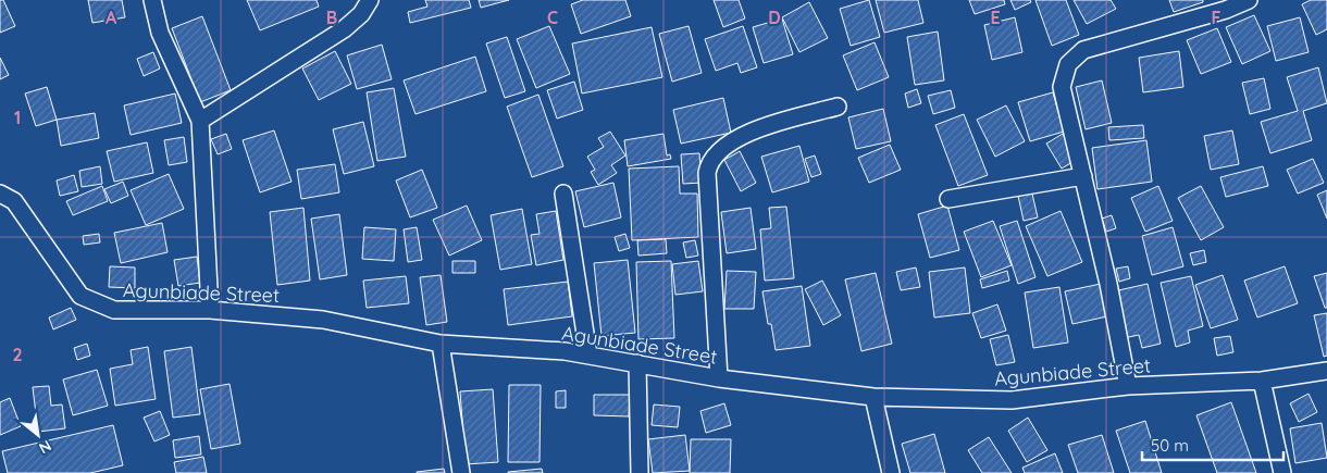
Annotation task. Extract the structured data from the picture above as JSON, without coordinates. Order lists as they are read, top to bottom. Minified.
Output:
{"streets":{"street":["Agunbiade Street"]},"scale_bar":"50 m","north":"bottom right","grid":{"columns":["A","B","C","D","E","F"],"rows":["1","2"]}}
